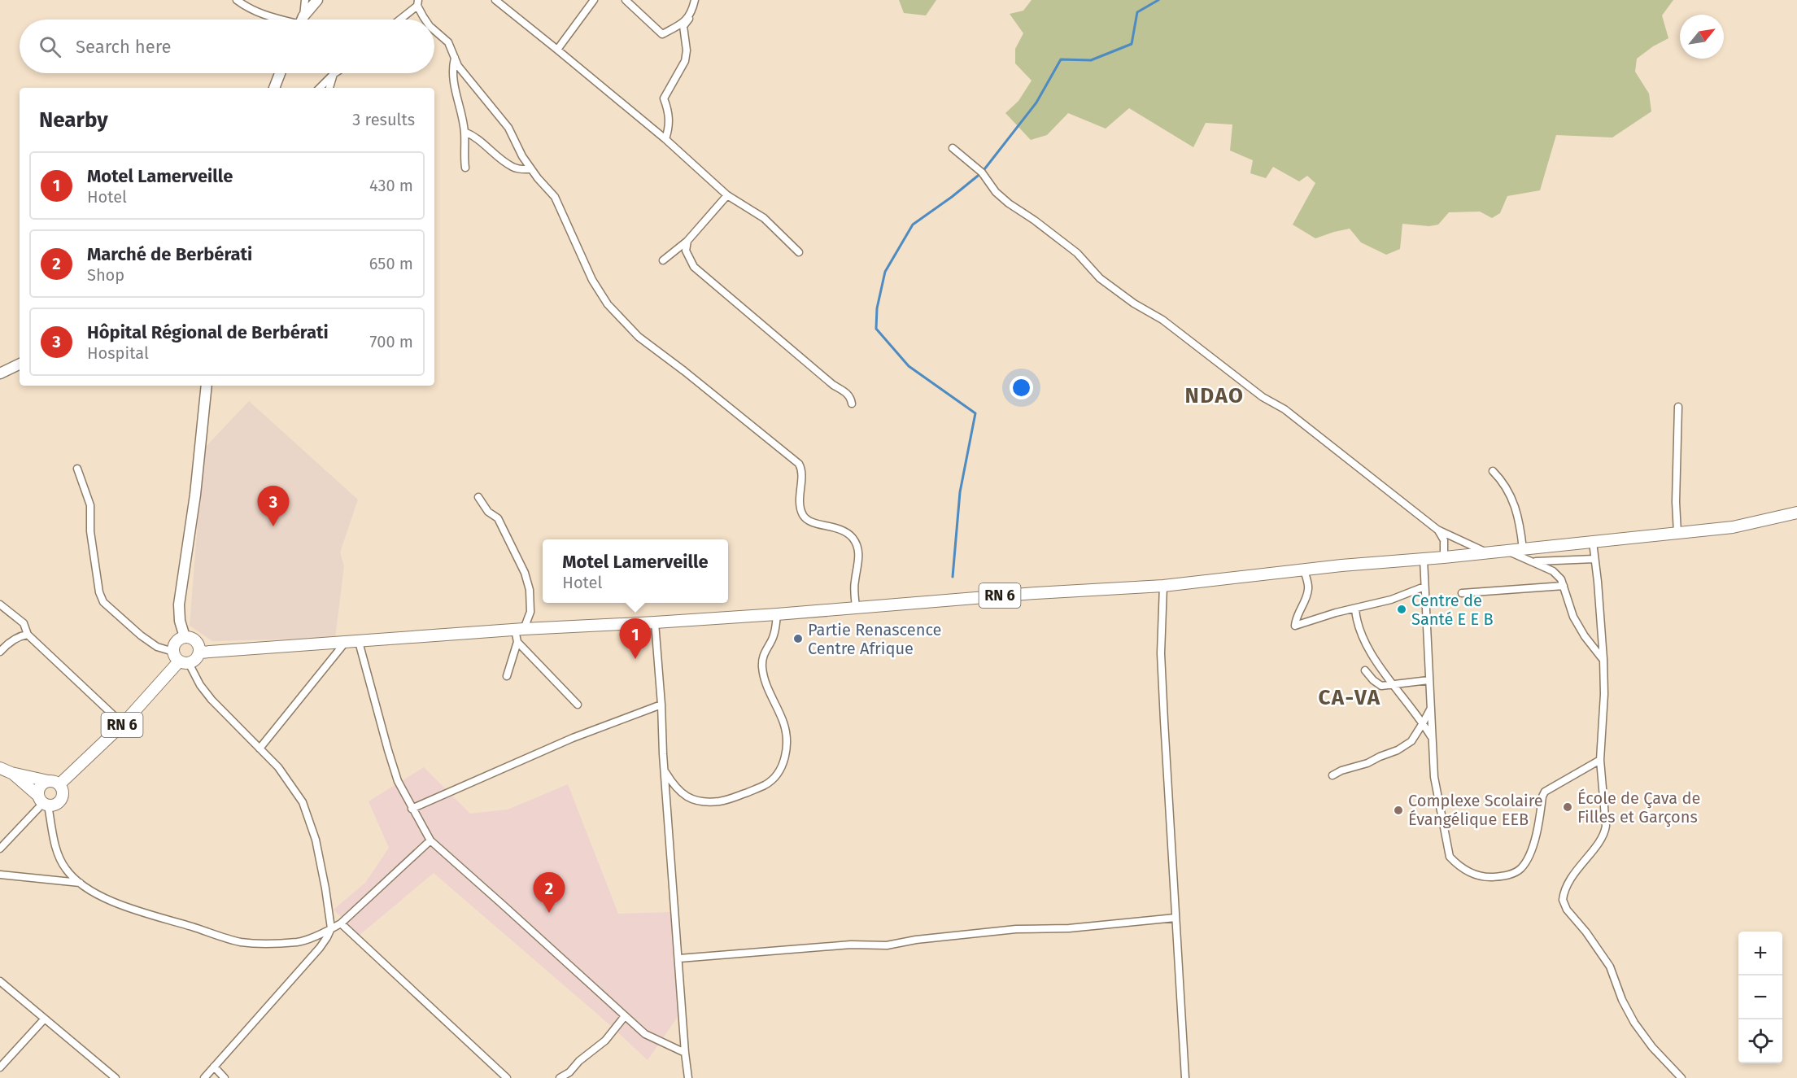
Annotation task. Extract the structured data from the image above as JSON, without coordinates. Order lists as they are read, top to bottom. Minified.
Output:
{"streets":{"main road":["RN 6"]},"districts":["NDAO","CA-VA"],"places":["Centre de Santé E E B","Partie Renascence Centre Afrique","École de Çava de Filles et Garçons","Complexe Scolaire Évangélique EEB"],"north":"top right","page":{"search":"Search here","heading":["Nearby","3 results"],"list":[{"mark":"1","name":"Motel Lamerveille","note":"Hotel","value":"430 m"},{"mark":"2","name":"Marché de Berbérati","note":"Shop","value":"650 m"},{"mark":"3","name":"Hôpital Régional de Berbérati","note":"Hospital","value":"700 m"}],"pins":["3","1","2"],"popup":["Motel Lamerveille","Hotel"],"map_buttons":["+","−"]}}
